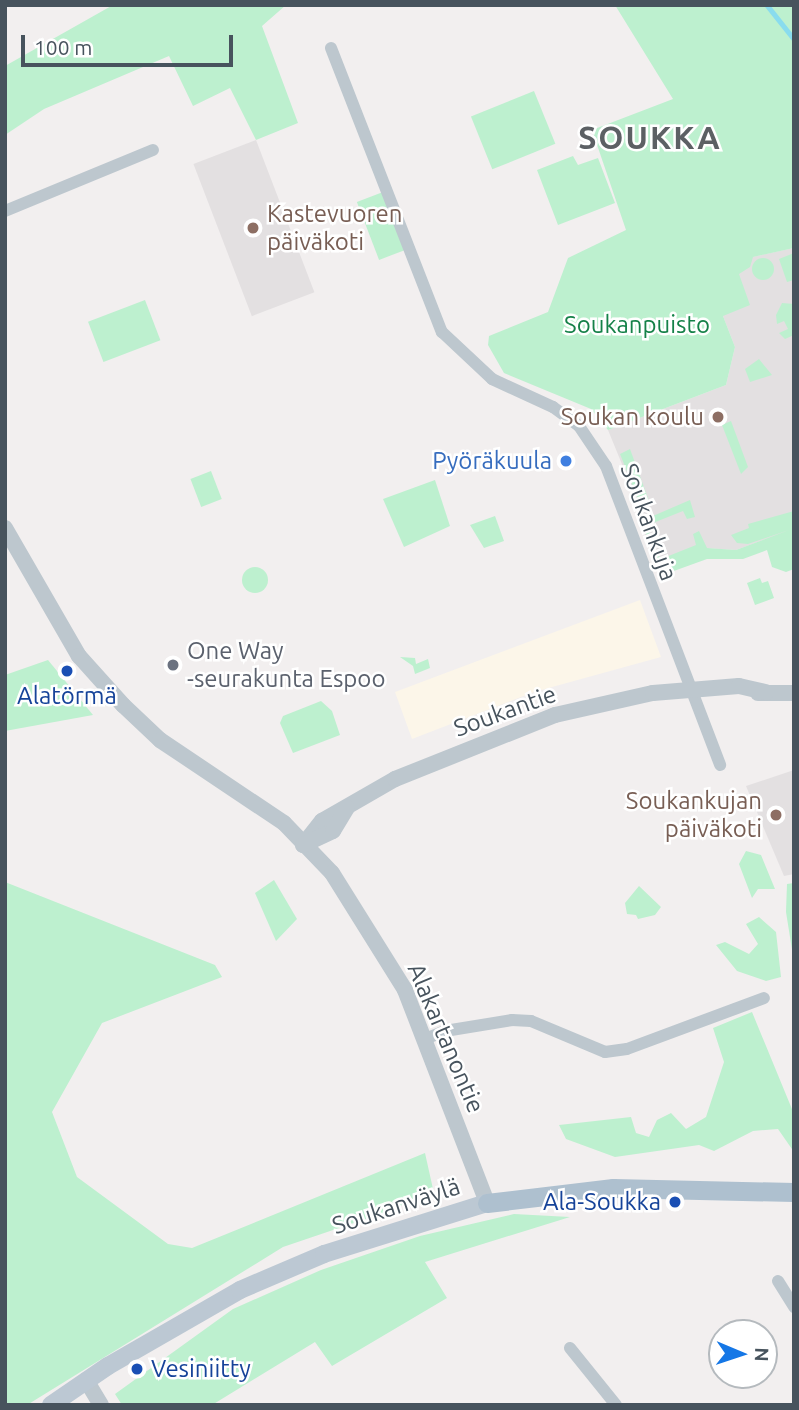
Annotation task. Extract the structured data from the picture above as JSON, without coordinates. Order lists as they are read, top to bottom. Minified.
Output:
{"streets":{"main road":["Soukanväylä"],"street":["Soukankuja","Soukantie","Alakartanontie"]},"crossings":[["Soukankuja","Soukantie"],["Soukantie","Alakartanontie"],["Alakartanontie","Soukanväylä"]],"districts":["SOUKKA"],"parks":["Soukanpuisto"],"places":["Kastevuoren päiväkoti","Soukan koulu","Pyöräkuula","One Way -seurakunta Espoo","Alatörmä","Soukankujan päiväkoti","Ala-Soukka","Vesiniitty"],"scale_bar":"100 m","north":"right"}
